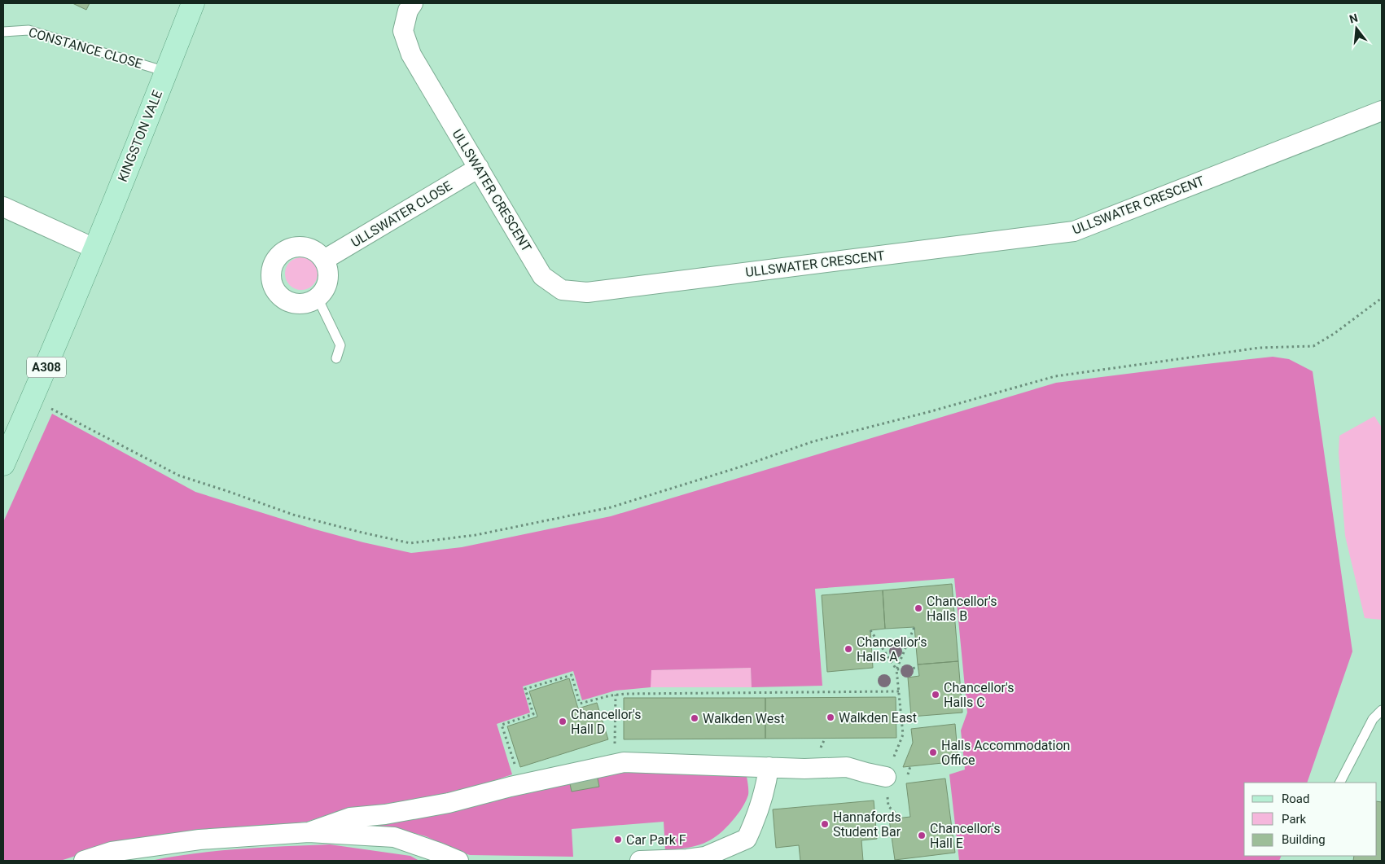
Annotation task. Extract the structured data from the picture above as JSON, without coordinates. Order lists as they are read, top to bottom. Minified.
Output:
{"streets":{"main road":["KINGSTON VALE","A308"],"street":["ULLSWATER CRESCENT","ULLSWATER CLOSE"],"lane":["CONSTANCE CLOSE"]},"crossings":[["CONSTANCE CLOSE","KINGSTON VALE"],["ULLSWATER CRESCENT","ULLSWATER CLOSE"]],"places":["Chancellor's Halls B","Chancellor's Halls A","Chancellor's Halls C","Walkden East","Walkden West","Chancellor's Hall D","Halls Accommodation Office","Hannafords Student Bar","Chancellor's Hall E","Car Park F"],"legend":["Road","Park","Building"],"north":"top"}
